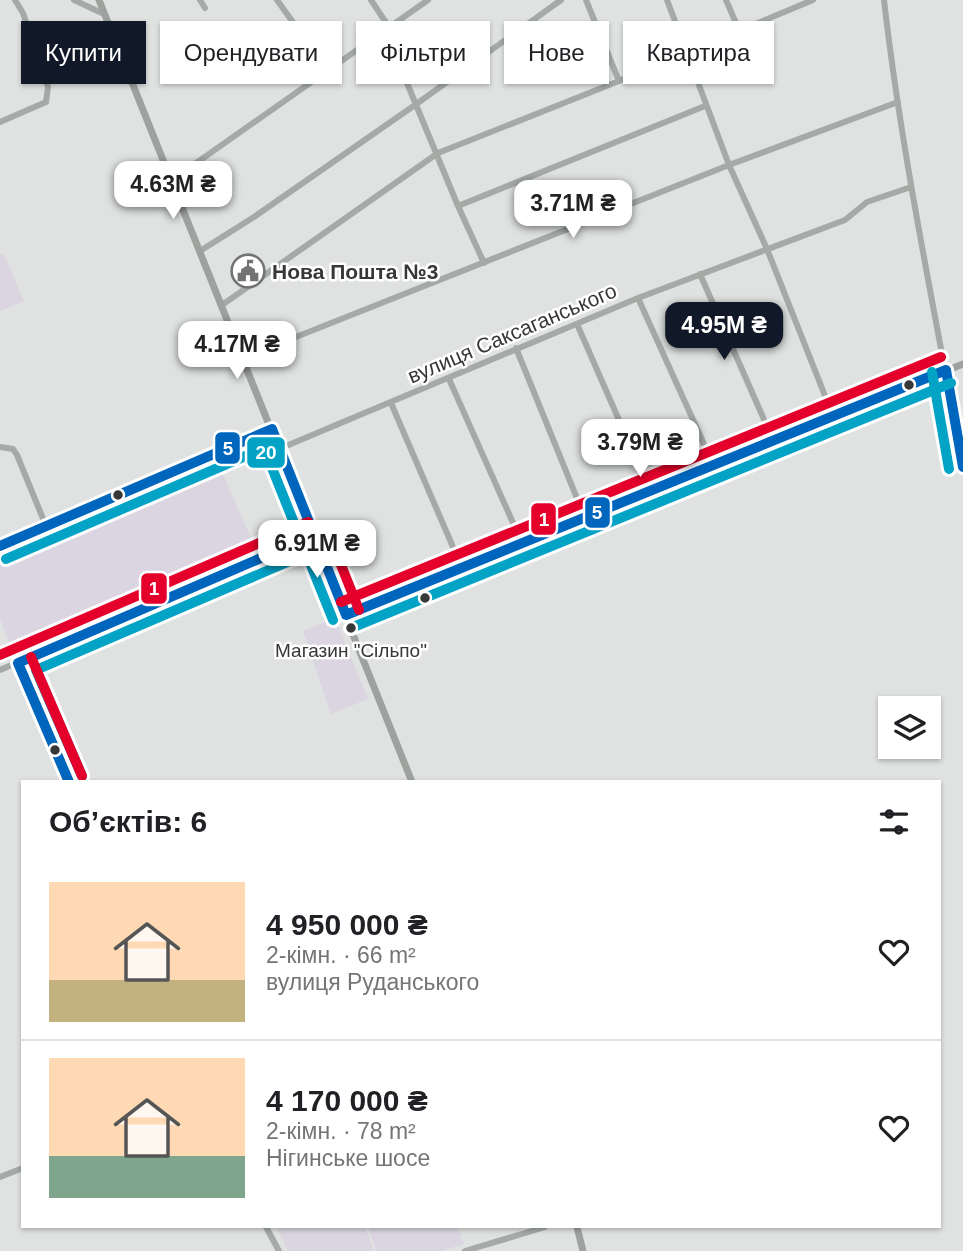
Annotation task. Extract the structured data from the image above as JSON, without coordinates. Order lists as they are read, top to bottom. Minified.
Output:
{"streets":{"street":["вулиця Саксаганського"]},"places":{"public building":["Нова Пошта №3"],"other":["Магазин \"Сільпо\""]},"lines":["transit line 1","transit line 5","transit line 20"],"page":{"chip":["Купити","Орендувати","Фільтри","Нове","Квартира"],"price":["4.63M ₴","3.71M ₴","4.95M ₴","4.17M ₴","3.79M ₴","6.91M ₴"],"heading":"Об’єктів: 6","list":[{"name":"4 950 000 ₴","note":"2-кімн. · 66 m² · вулиця Руданського"},{"name":"4 170 000 ₴","note":"2-кімн. · 78 m² · Нігинське шосе"}]}}
